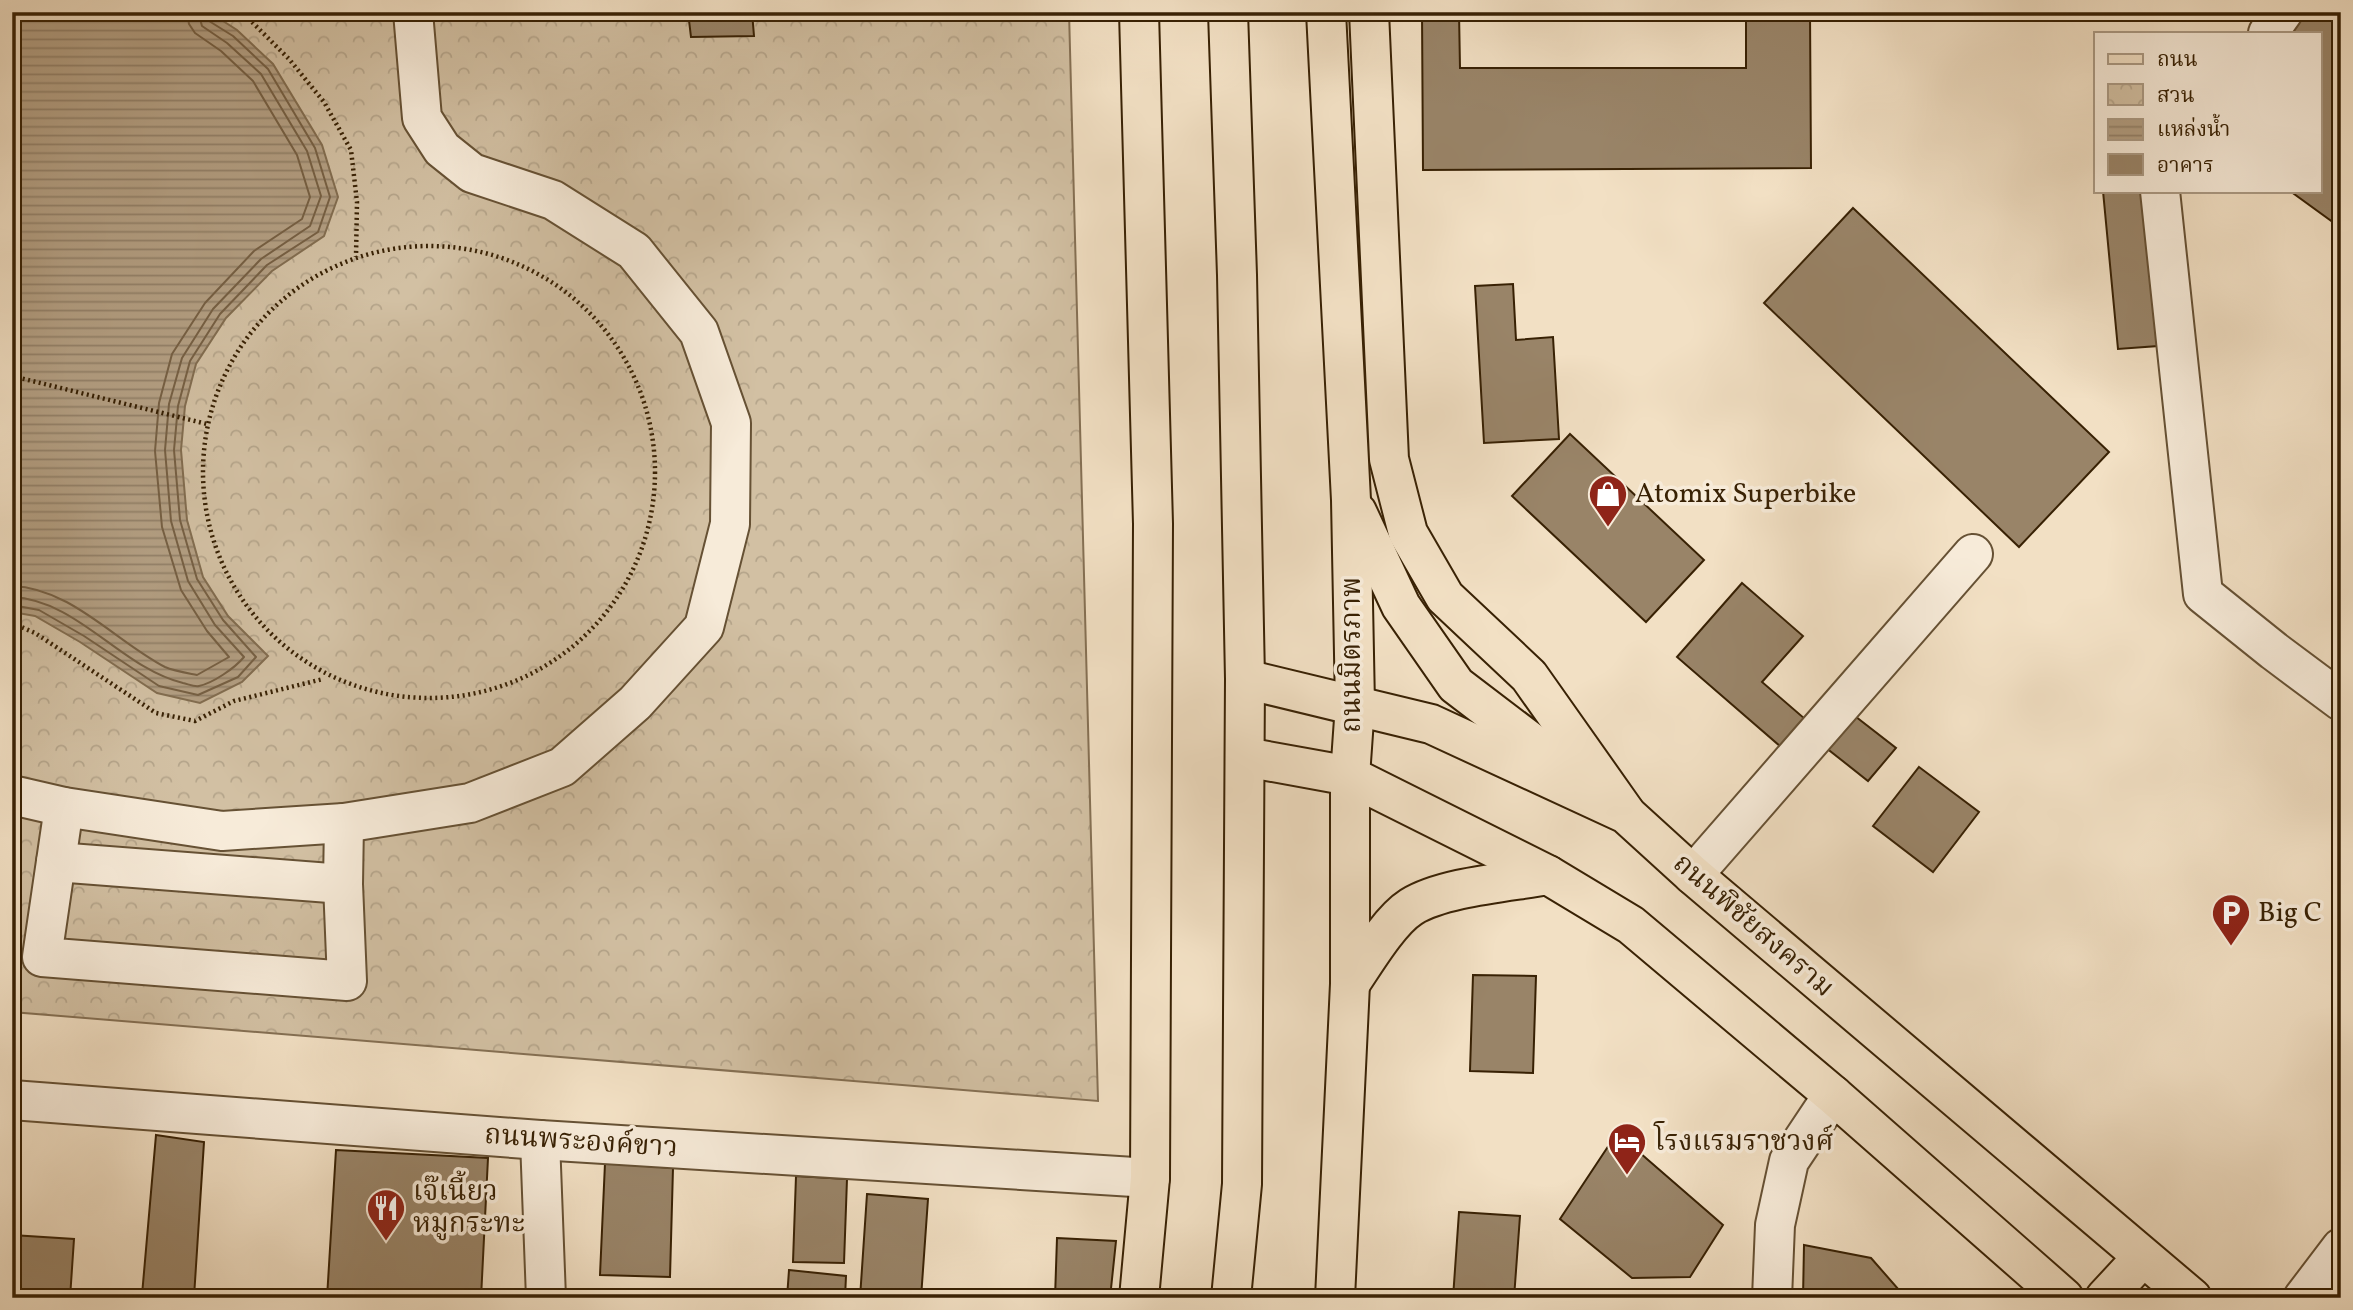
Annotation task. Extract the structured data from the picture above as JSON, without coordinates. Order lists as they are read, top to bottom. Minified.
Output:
{"streets":{"main road":["ถนนมิตรภาพ","ถนนพิชัยสงคราม"],"street":["ถนนพระองค์ขาว"]},"crossings":[["ถนนมิตรภาพ","ถนนพิชัยสงคราม"]],"places":{"shop":["Atomix Superbike"],"parking":["Big C"],"hotel":["โรงแรมราชวงศ์"],"restaurant":["เจ๊เนี้ยว หมูกระทะ"]},"legend":["ถนน","สวน","แหล่งน้ำ","อาคาร"]}
